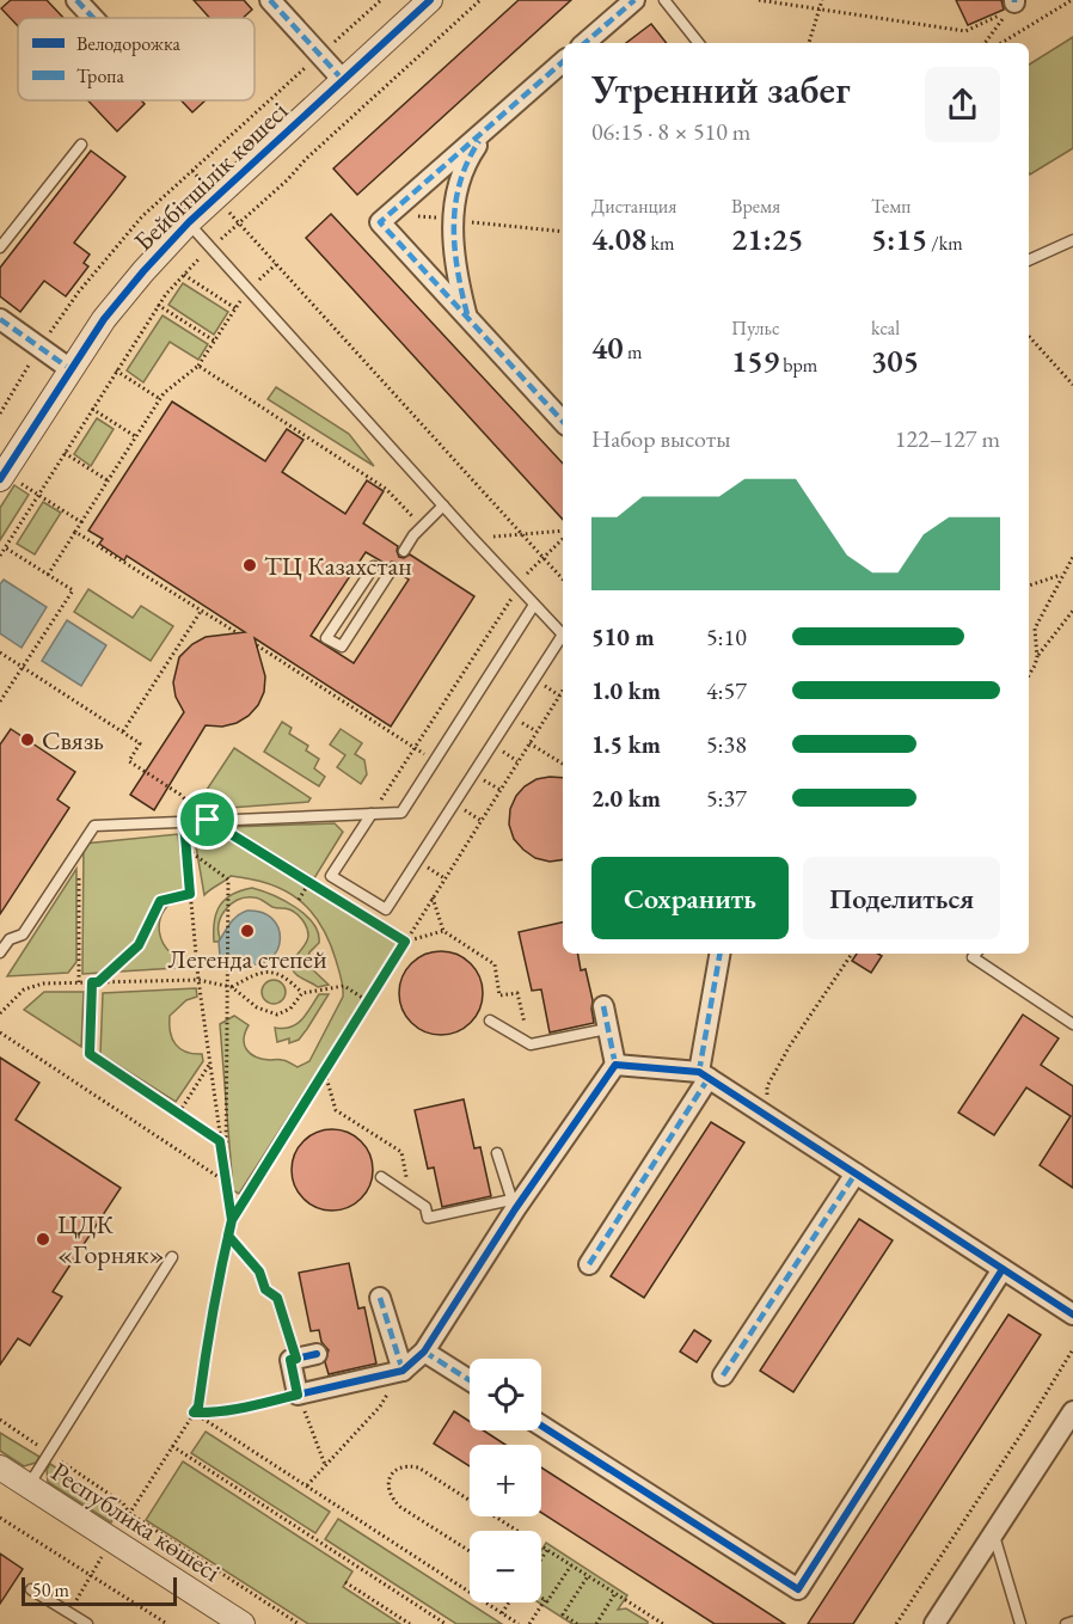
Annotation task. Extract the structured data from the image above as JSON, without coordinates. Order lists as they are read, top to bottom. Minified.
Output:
{"streets":{"street":["Бейбітшілік көшесі","Республика көшесі"]},"places":["ТЦ Казахстан","Связь","Легенда степей","ЦДК «Горняк»"],"legend":["Велодорожка","Тропа"],"scale_bar":"50 m","page":{"heading":["Утренний забег","06:15 · 8 × 510 m"],"stats":[["Дистанция","4.08 km"],["Время","21:25"],["Темп","5:15 /km"],["40 m"],["Пульс","159 bpm"],["kcal","305"]],"chart":["Набор высоты","122–127 m"],"list":[{"name":"510 m","note":"5:10"},{"name":"1.0 km","note":"4:57"},{"name":"1.5 km","note":"5:38"},{"name":"2.0 km","note":"5:37"}],"buttons":["Сохранить","Поделиться"],"map_buttons":["+","−"],"scale":"50 m"}}
